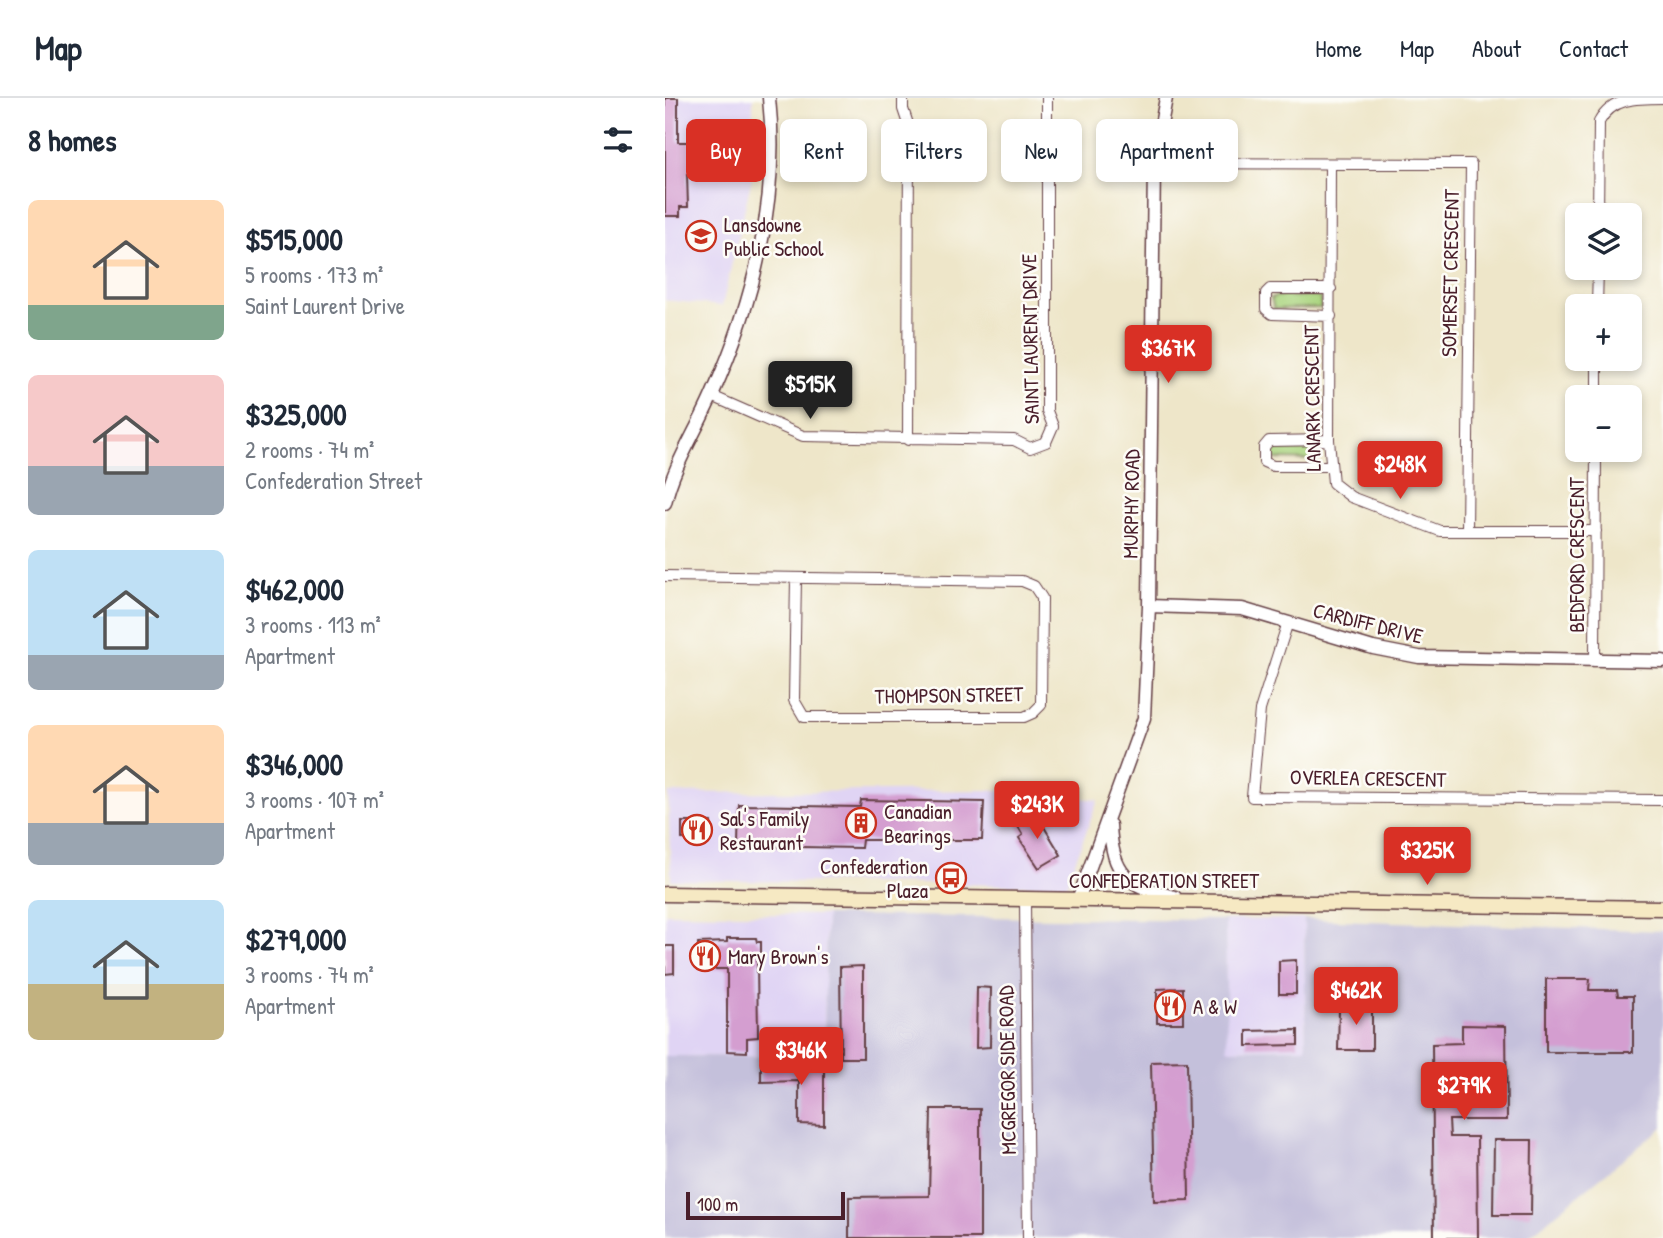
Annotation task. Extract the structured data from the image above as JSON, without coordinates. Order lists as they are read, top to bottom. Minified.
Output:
{"streets":{"main road":["CONFEDERATION STREET"],"street":["SOMERSET CRESCENT","SAINT LAURENT DRIVE","LANARK CRESCENT","MURPHY ROAD","BEDFORD CRESCENT","CARDIFF DRIVE","THOMPSON STREET","OVERLEA CRESCENT","MCGREGOR SIDE ROAD"]},"crossings":[["SOMERSET CRESCENT","LANARK CRESCENT"],["LANARK CRESCENT","BEDFORD CRESCENT"],["MURPHY ROAD","CARDIFF DRIVE"],["MURPHY ROAD","CONFEDERATION STREET"],["BEDFORD CRESCENT","CARDIFF DRIVE"],["CARDIFF DRIVE","OVERLEA CRESCENT"],["CONFEDERATION STREET","MCGREGOR SIDE ROAD"]],"places":{"school or university":["Lansdowne Public School"],"building":["Canadian Bearings"],"restaurant":["Sal's Family Restaurant","Mary Brown's","A & W"],"bus stop":["Confederation Plaza"]},"scale_bar":"100 m","page":{"header":"Map","nav":["Home","Map","About","Contact"],"heading":"8 homes","chip":["Buy","Rent","Filters","New","Apartment"],"list":[{"name":"$515,000","note":"5 rooms · 173 m² · Saint Laurent Drive"},{"name":"$325,000","note":"2 rooms · 74 m² · Confederation Street"},{"name":"$462,000","note":"3 rooms · 113 m² · Apartment"},{"name":"$346,000","note":"3 rooms · 107 m² · Apartment"},{"name":"$279,000","note":"3 rooms · 74 m² · Apartment"}],"map_buttons":["+","−"],"price":["$367K","$515K","$248K","$243K","$325K","$462K","$346K","$279K"],"scale":"100 m"}}
